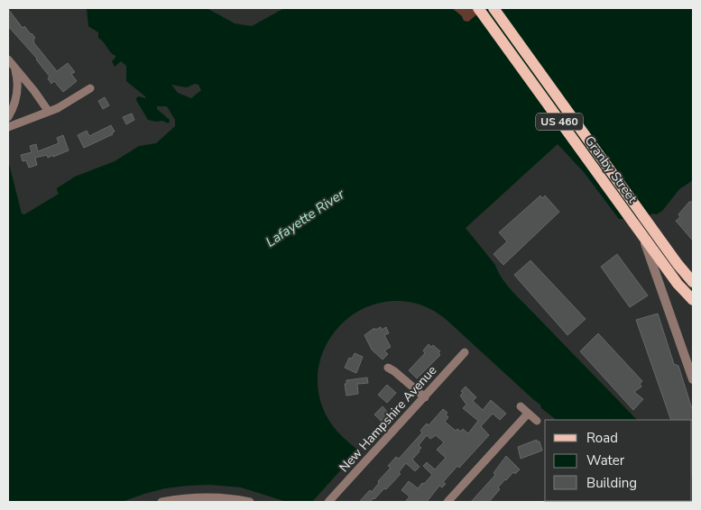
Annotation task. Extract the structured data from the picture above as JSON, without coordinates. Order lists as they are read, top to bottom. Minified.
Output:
{"streets":{"main road":["US 460","Granby Street"],"street":["New Hampshire Avenue"]},"water":["Lafayette River"],"legend":["Road","Water","Building"]}
